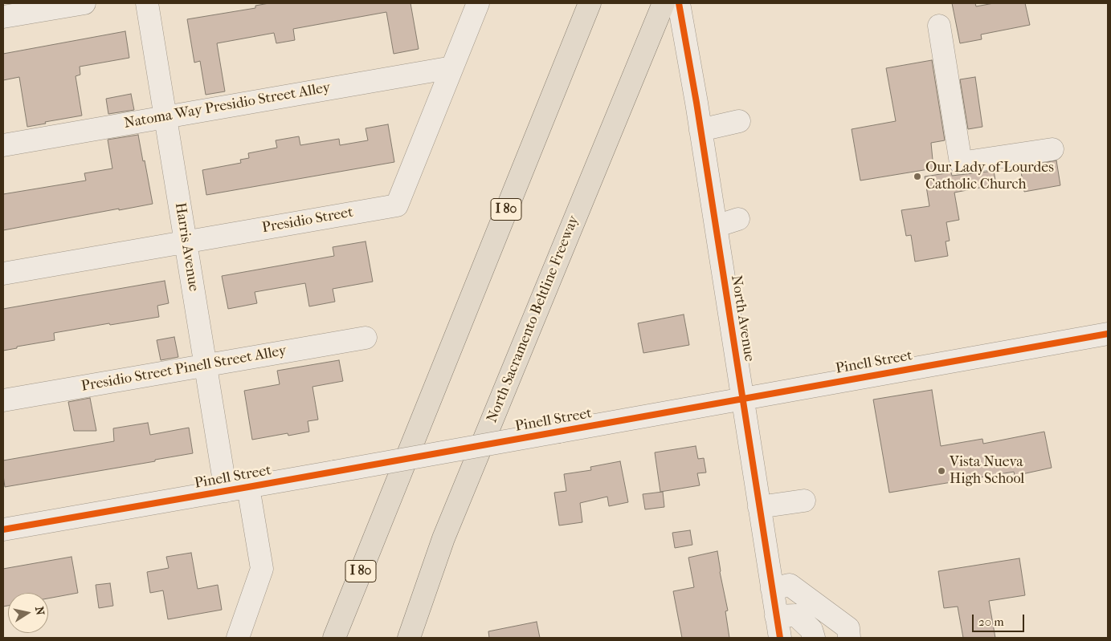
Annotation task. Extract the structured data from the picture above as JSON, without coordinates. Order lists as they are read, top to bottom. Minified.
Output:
{"streets":{"highway":["I 80","North Sacramento Beltline Freeway"],"street":["Natoma Way Presidio Street Alley","Presidio Street","Harris Avenue","North Avenue","Pinell Street","Presidio Street Pinell Street Alley"]},"crossings":[["Natoma Way Presidio Street Alley","Presidio Street"],["Natoma Way Presidio Street Alley","Harris Avenue"],["Presidio Street","Harris Avenue"],["Harris Avenue","Pinell Street"],["Harris Avenue","Presidio Street Pinell Street Alley"],["North Avenue","Pinell Street"]],"places":["Our Lady of Lourdes Catholic Church","Vista Nueva High School"],"scale_bar":"20 m","north":"right"}
